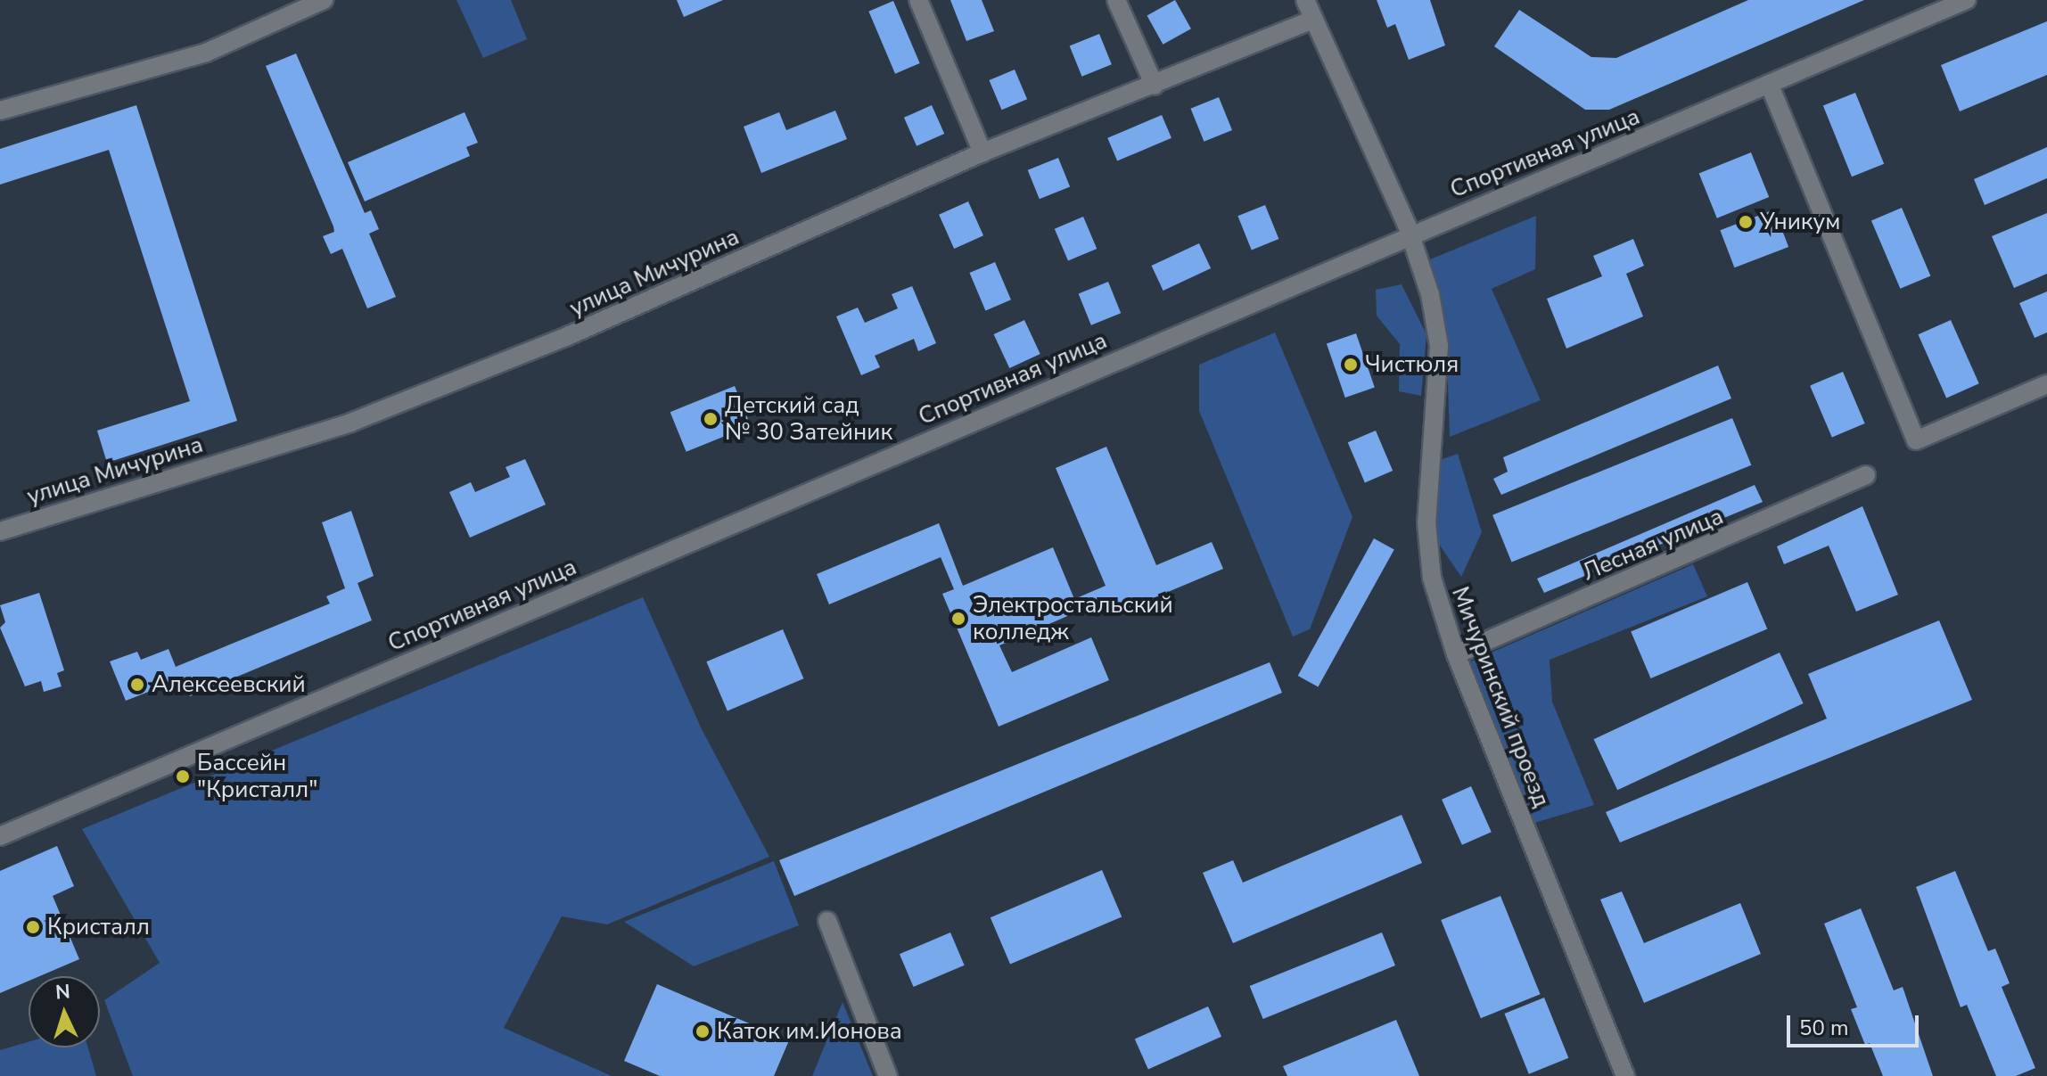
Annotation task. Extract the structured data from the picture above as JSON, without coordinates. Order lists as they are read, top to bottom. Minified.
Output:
{"streets":{"street":["Спортивная улица","улица Мичурина","Лесная улица","Мичуринский проезд"]},"crossings":[["Спортивная улица","Мичуринский проезд"],["улица Мичурина","Мичуринский проезд"],["Лесная улица","Мичуринский проезд"]],"places":["Уникум","Чистюля","Детский сад № 30 Затейник","Электростальский колледж","Алексеевский","Бассейн \"Кристалл\"","Кристалл","Каток им.Ионова"],"scale_bar":"50 m","north":"top"}
